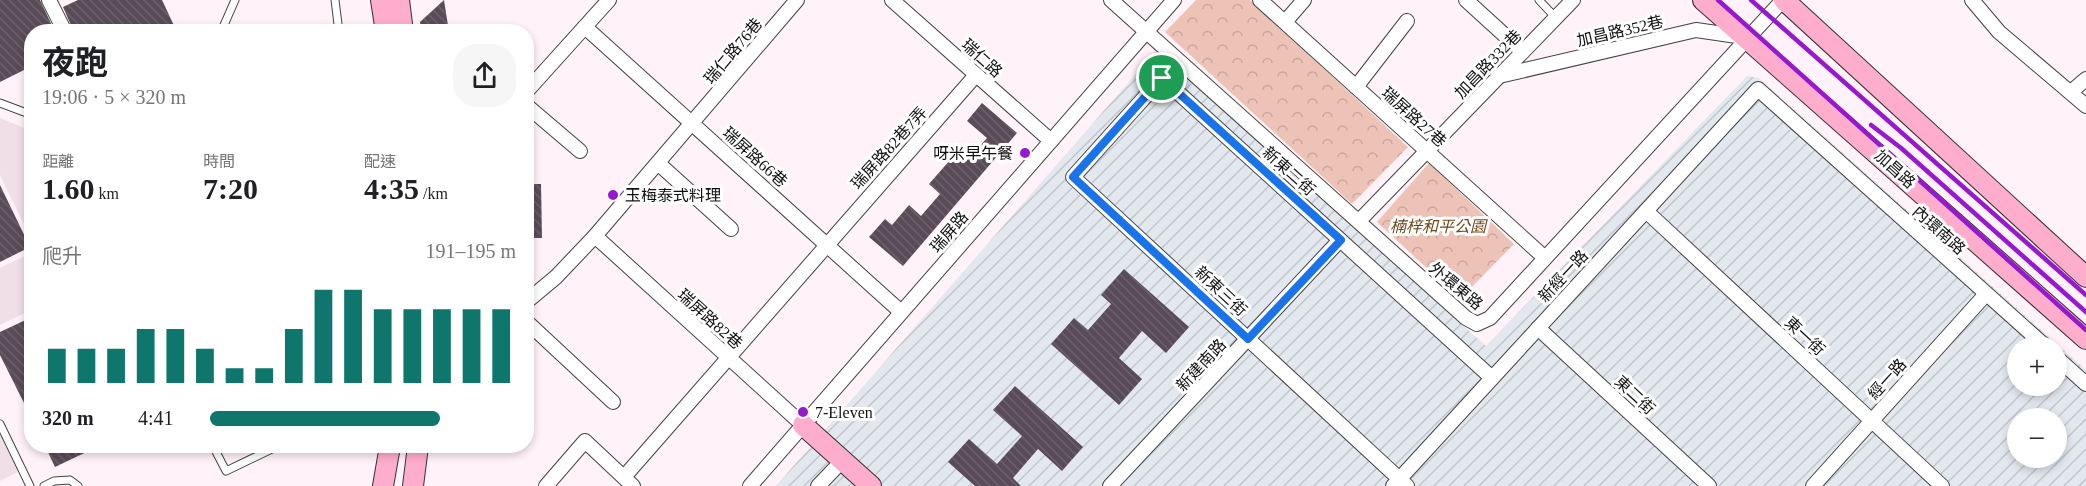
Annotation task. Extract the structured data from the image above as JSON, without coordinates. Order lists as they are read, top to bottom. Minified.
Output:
{"streets":{"street":["加昌路352巷","瑞仁路76巷","瑞仁路","加昌路332巷","瑞屏路27巷","瑞屏路82巷7弄","瑞屏路66巷","加昌路","新東二街","內環南路","瑞屏路","新經一路","外環東路","新東三街","瑞屏路82巷","東一街","新建南路","經一路","東二街"]},"crossings":[["加昌路352巷","加昌路332巷"],["加昌路352巷","加昌路"],["加昌路352巷","外環東路"],["瑞仁路76巷","瑞屏路66巷"],["瑞仁路","瑞屏路82巷7弄"],["瑞仁路","瑞屏路"],["加昌路332巷","瑞屏路27巷"],["瑞屏路27巷","外環東路"],["瑞屏路82巷7弄","瑞屏路66巷"],["瑞屏路82巷7弄","瑞屏路82巷"],["瑞屏路66巷","瑞屏路"],["加昌路","外環東路"],["新東二街","新經一路"],["新東二街","新東三街"],["新東二街","新建南路"],["內環南路","新經一路"],["內環南路","經一路"],["瑞屏路","外環東路"],["瑞屏路","瑞屏路82巷"],["新經一路","新東三街"],["新經一路","東一街"],["新經一路","東二街"],["新東三街","新建南路"],["東一街","經一路"]],"parks":["楠梓和平公園"],"places":["呀米早午餐","玉梅泰式料理","7-Eleven"],"page":{"heading":["夜跑","19:06 · 5 × 320 m"],"stats":[["距離","1.60 km"],["時間","7:20"],["配速","4:35 /km"]],"chart":["爬升","191–195 m"],"map_buttons":["+","−"],"list":[{"name":"320 m","note":"4:41"}]}}
